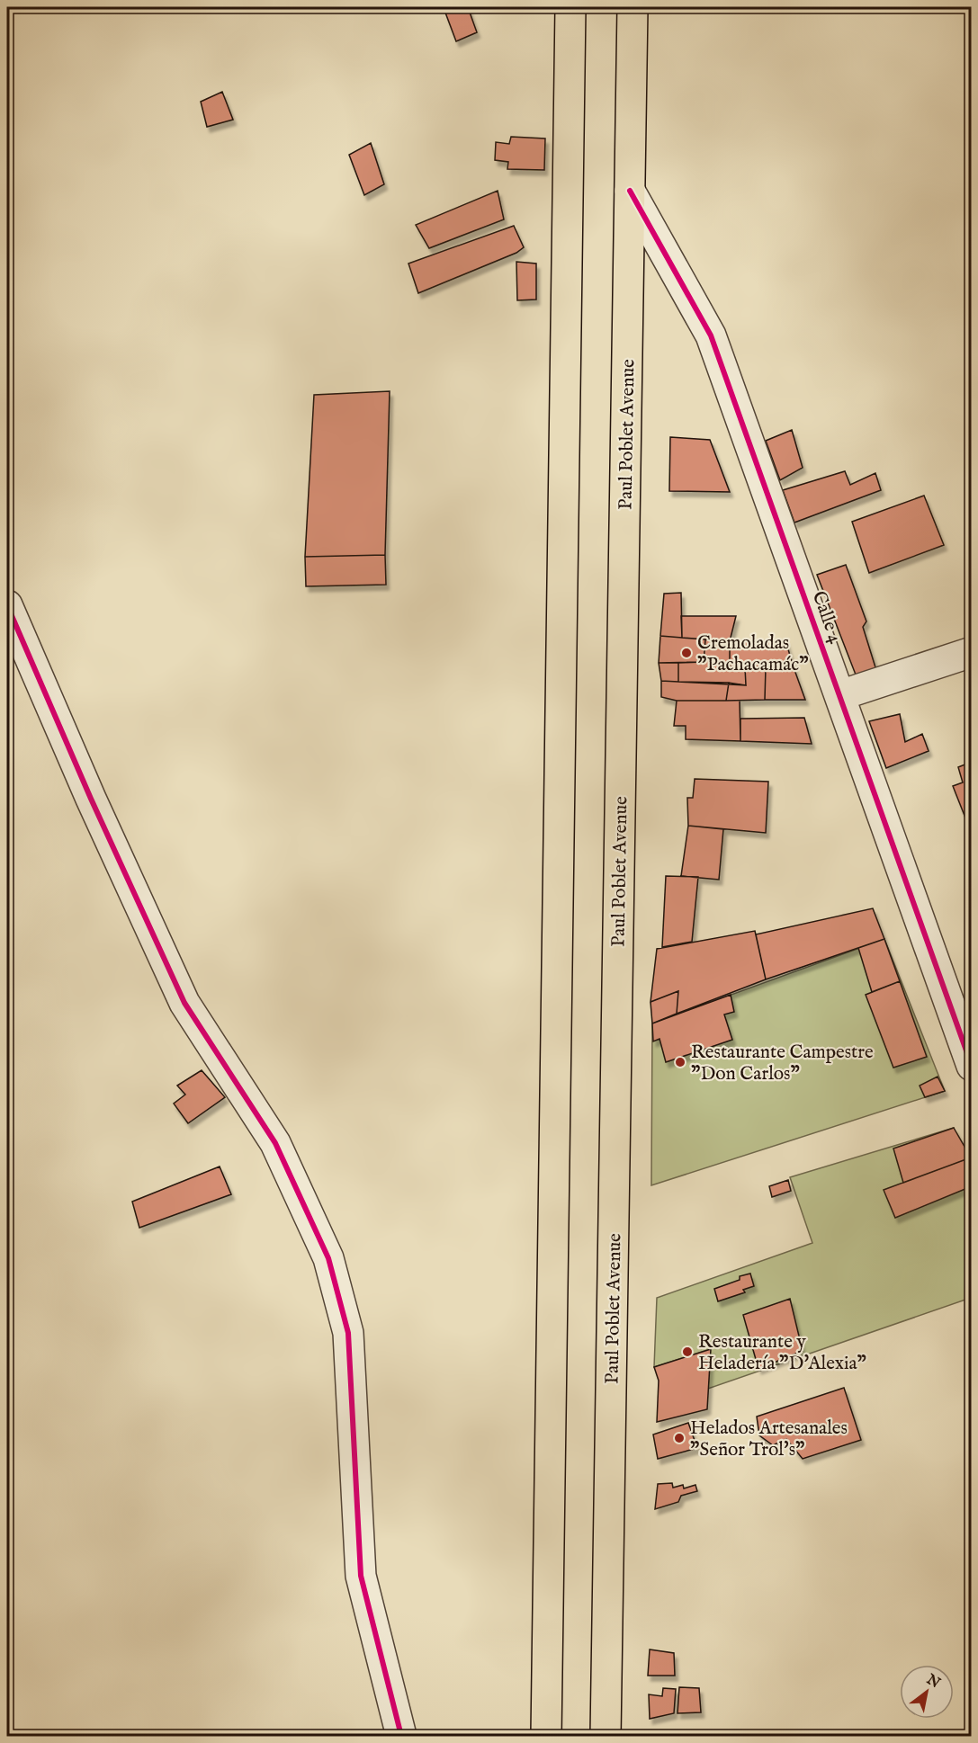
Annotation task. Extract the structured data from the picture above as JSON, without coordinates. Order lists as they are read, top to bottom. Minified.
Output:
{"streets":{"main road":["Paul Poblet Avenue"],"street":["Calle 4"]},"crossings":[["Paul Poblet Avenue","Calle 4"]],"places":["Cremoladas \"Pachacamác\"","Restaurante Campestre \"Don Carlos\"","Restaurante y Heladería \"D'Alexia\"","Helados Artesanales \"Señor Trol's\""],"north":"top right"}
